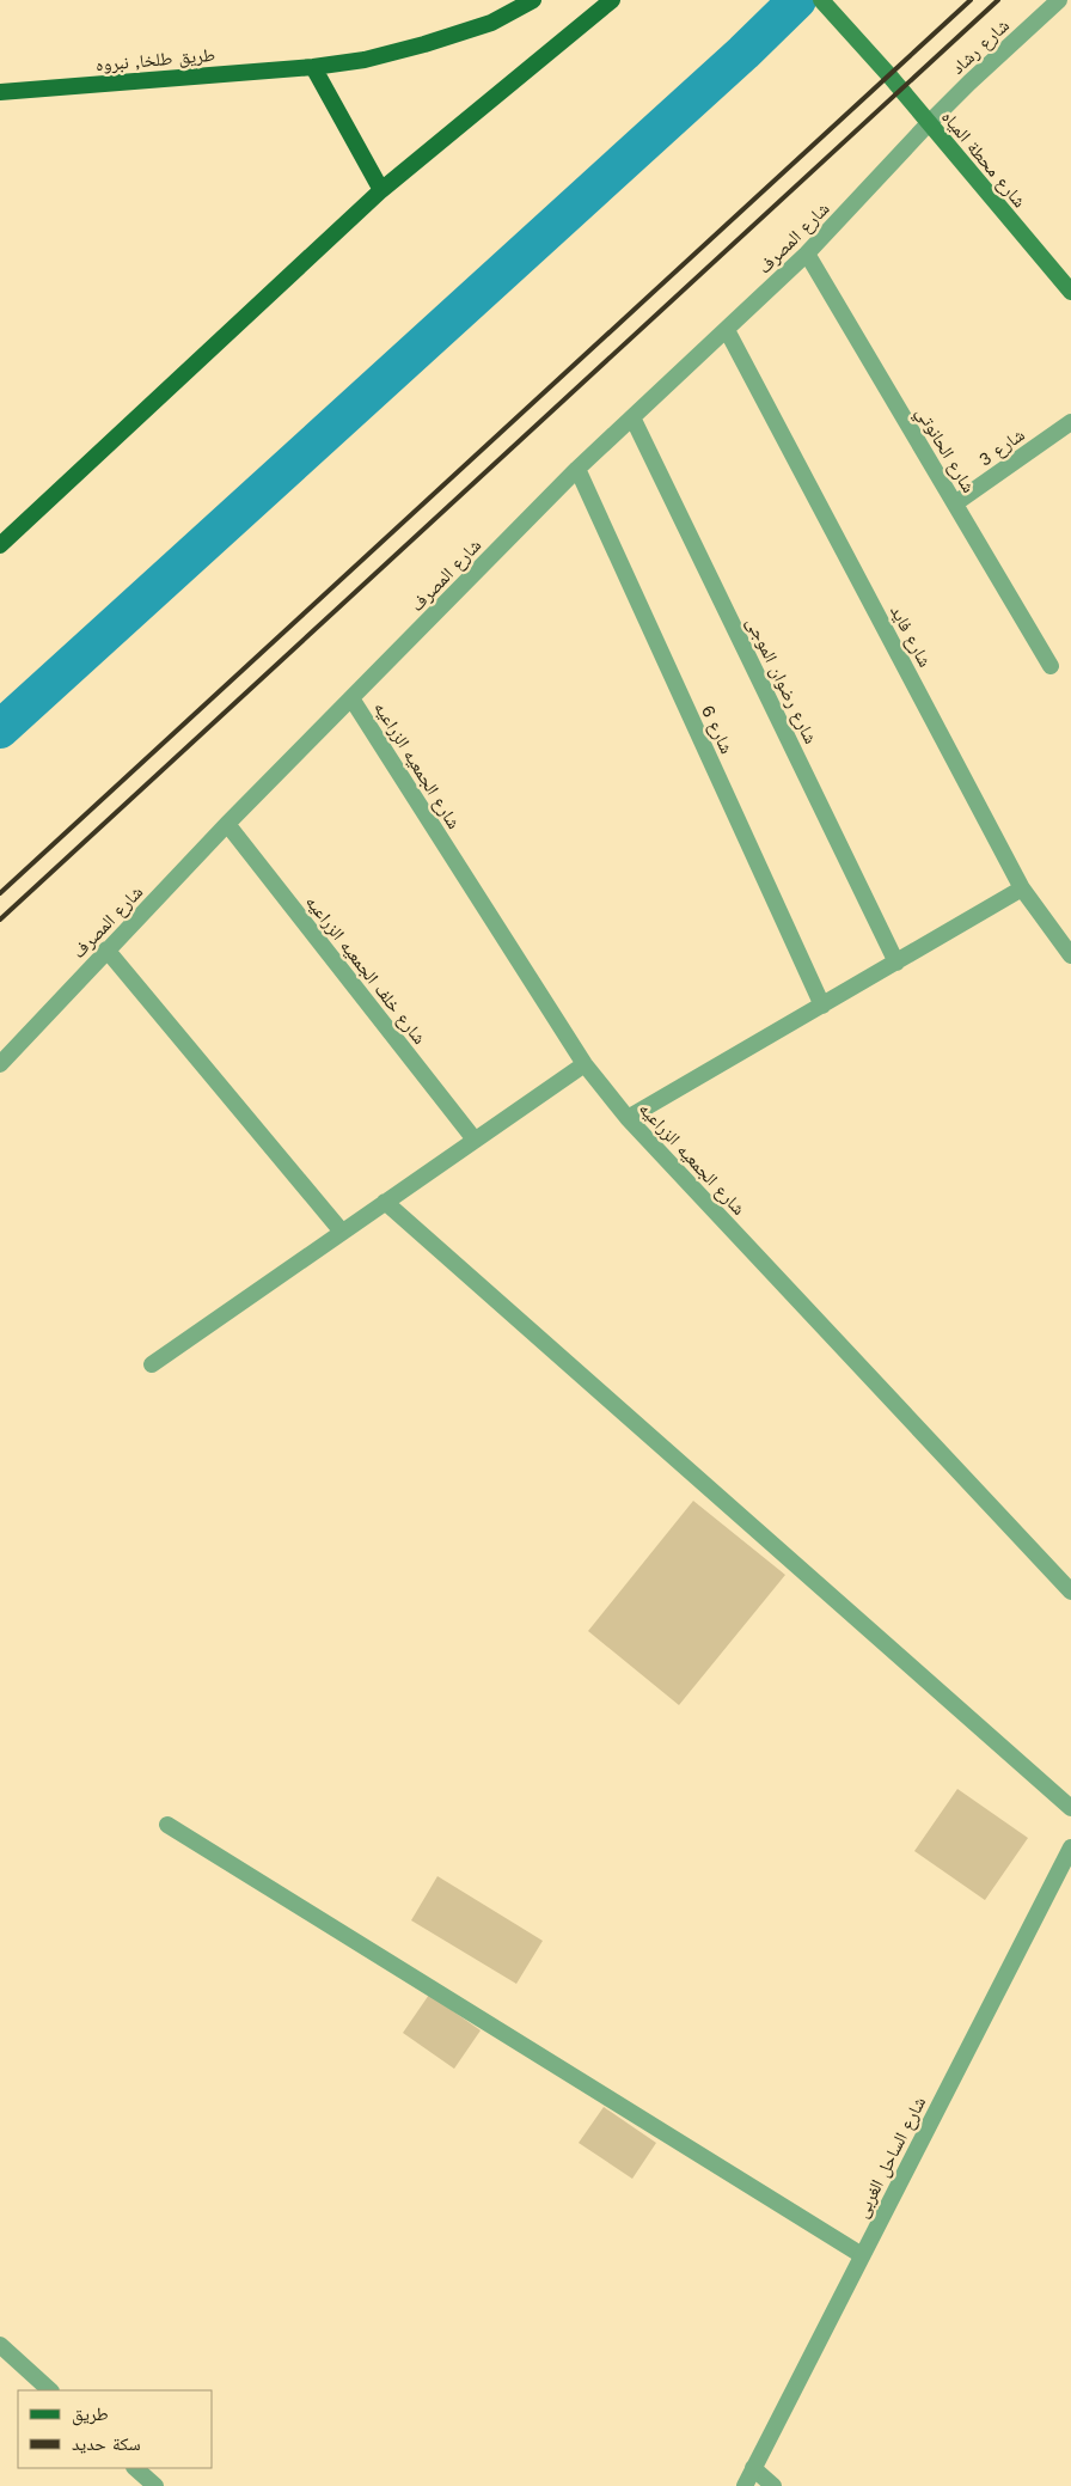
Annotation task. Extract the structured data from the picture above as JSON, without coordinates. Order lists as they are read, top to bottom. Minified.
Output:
{"streets":{"main road":["طريق طلخا, نبروه","شارع محطة المياه"],"street":["شارع رشاد","شارع المصرف","شارع 3","شارع الحانوتي","شارع فايد","شارع رضوان الموجى","شارع 6","شارع الجمعيه الزراعيه","شارع خلف الجمعيه الزراعيه","شارع الساحل الغربى"]},"crossings":[["شارع رشاد","شارع محطة المياه"],["شارع رشاد","شارع المصرف"],["شارع محطة المياه","شارع المصرف"],["شارع المصرف","شارع الحانوتي"],["شارع المصرف","شارع فايد"],["شارع المصرف","شارع رضوان الموجى"],["شارع المصرف","شارع 6"],["شارع المصرف","شارع الجمعيه الزراعيه"],["شارع المصرف","شارع خلف الجمعيه الزراعيه"],["شارع 3","شارع الحانوتي"]],"legend":["طريق","سكة حديد"]}
